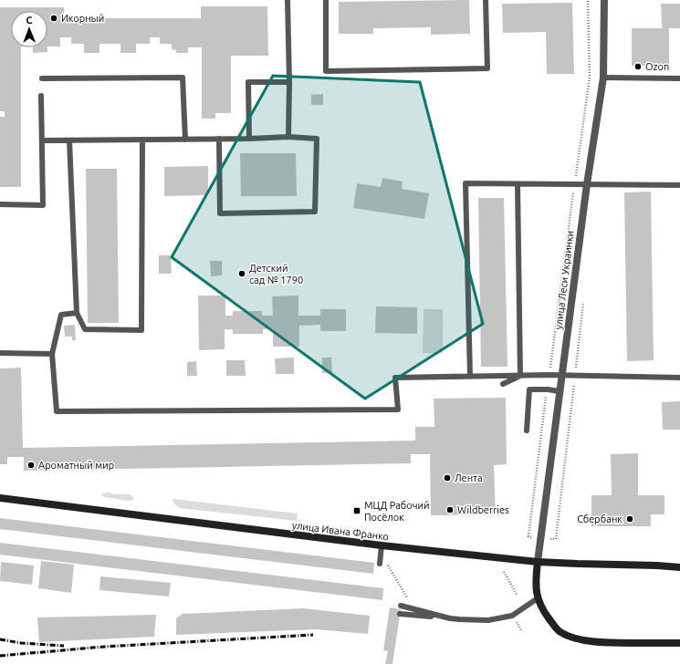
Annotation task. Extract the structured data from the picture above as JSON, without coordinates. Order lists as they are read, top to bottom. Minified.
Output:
{"streets":{"street":["улица Леси Украинки","улица Ивана Франко"]},"crossings":[["улица Леси Украинки","улица Ивана Франко"]],"places":{"other":["Икорный","Ozon","Детский сад № 1790","Ароматный мир","Лента","Wildberries","Сбербанк"],"transit":["МЦД Рабочий Посёлок"]},"north":"top"}
